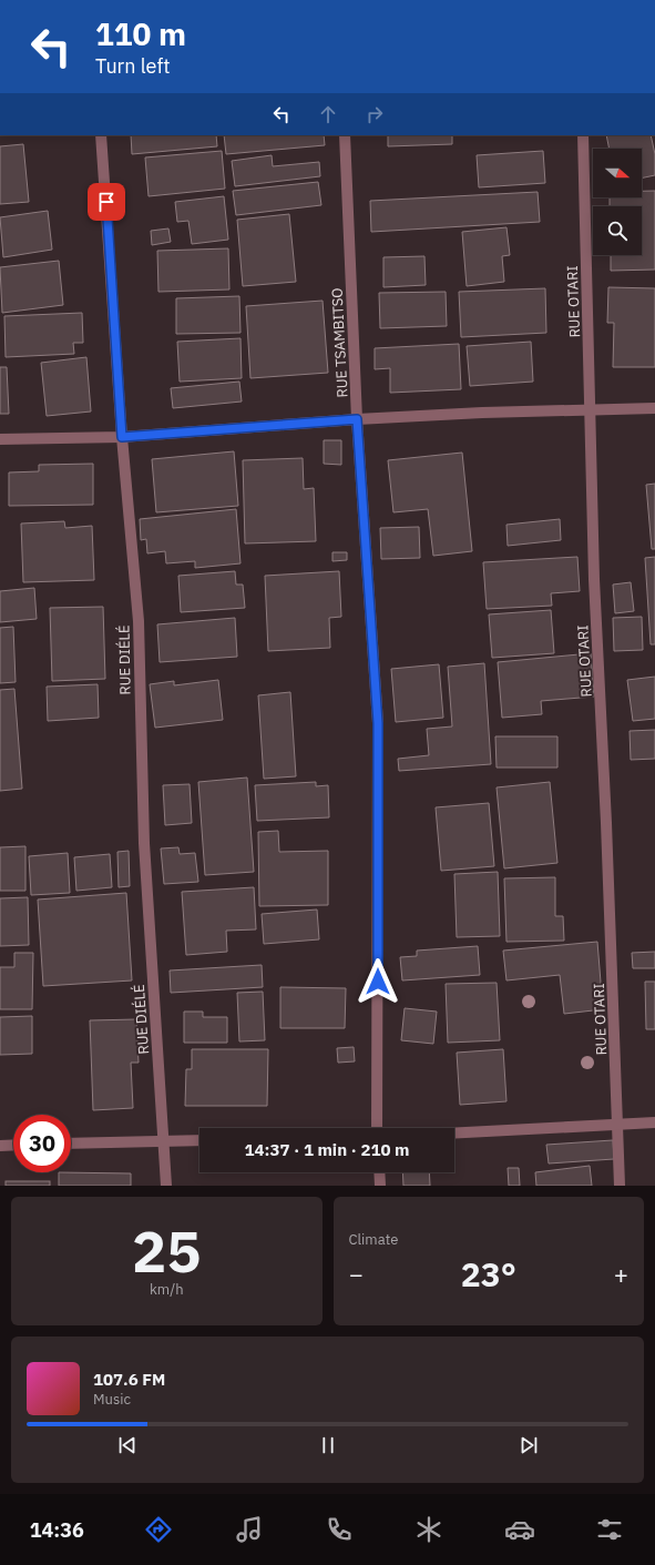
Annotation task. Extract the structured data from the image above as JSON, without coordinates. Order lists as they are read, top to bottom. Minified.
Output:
{"streets":{"street":["RUE OTARI","RUE TSAMBITSO","RUE DIÉLÉ"]},"north":"right","page":{"turn":["110 m","Turn left"],"limit":"30","trip":"14:37 · 1 min · 210 m","tile":[["25","km/h"],"Climate"],"heat":["−","23°","+"],"song":["107.6 FM","Music"],"tabs":"14:36"}}
